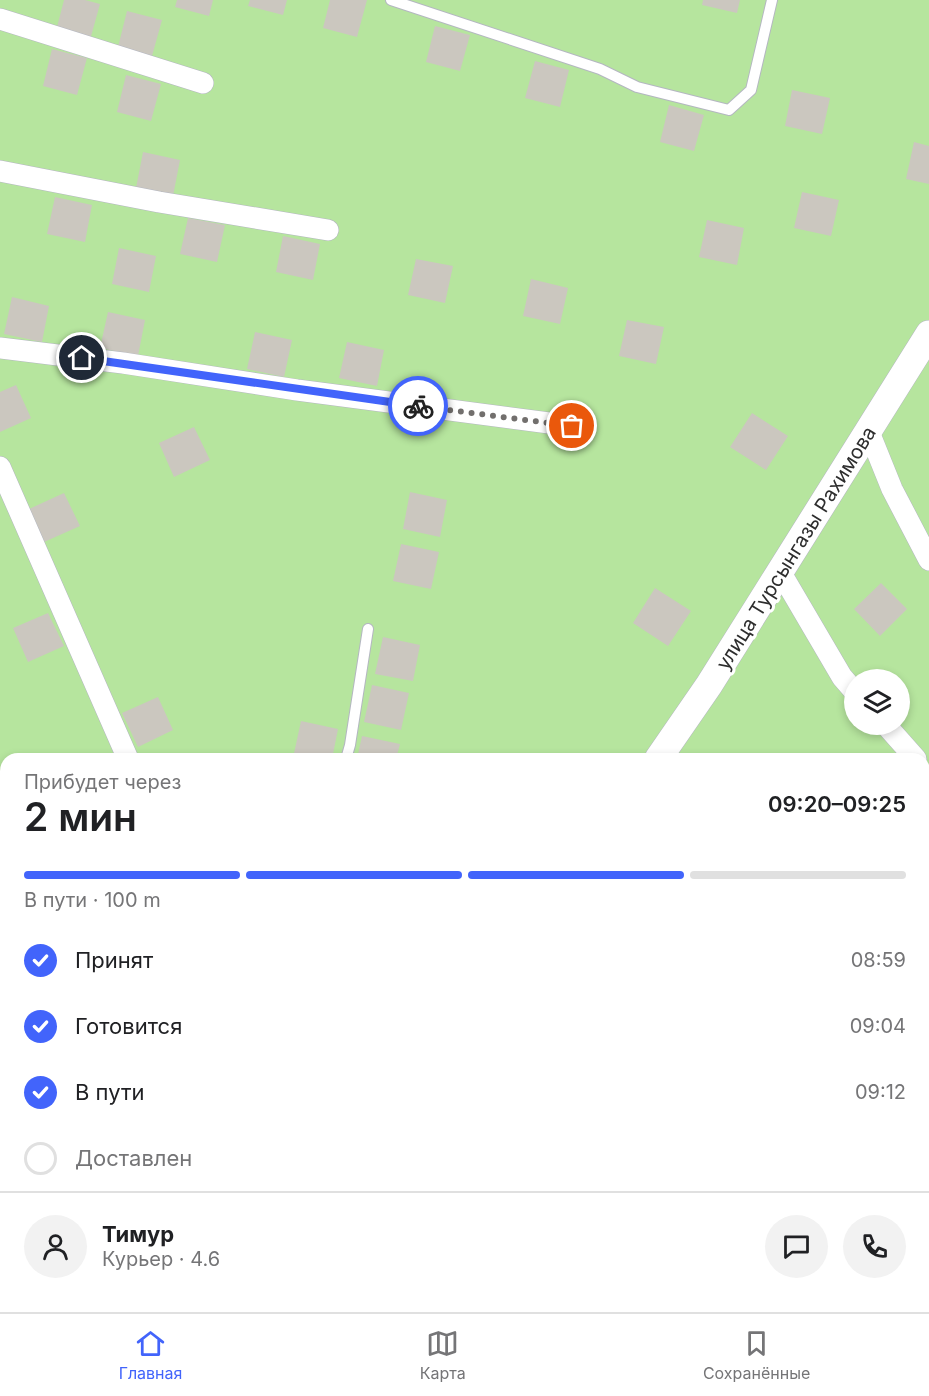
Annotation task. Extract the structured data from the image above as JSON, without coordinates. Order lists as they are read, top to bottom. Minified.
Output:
{"streets":{"street":["улица Турсынгазы Рахимова"]},"page":{"heading":["2 мин","Прибудет через","09:20–09:25"],"panel":["Тимур","Курьер · 4.6"],"bar":"В пути · 100 m","list":[["Принят","08:59"],["Готовится","09:04"],["В пути","09:12"],"Доставлен"],"tabs":["Главная","Карта","Сохранённые"]}}
